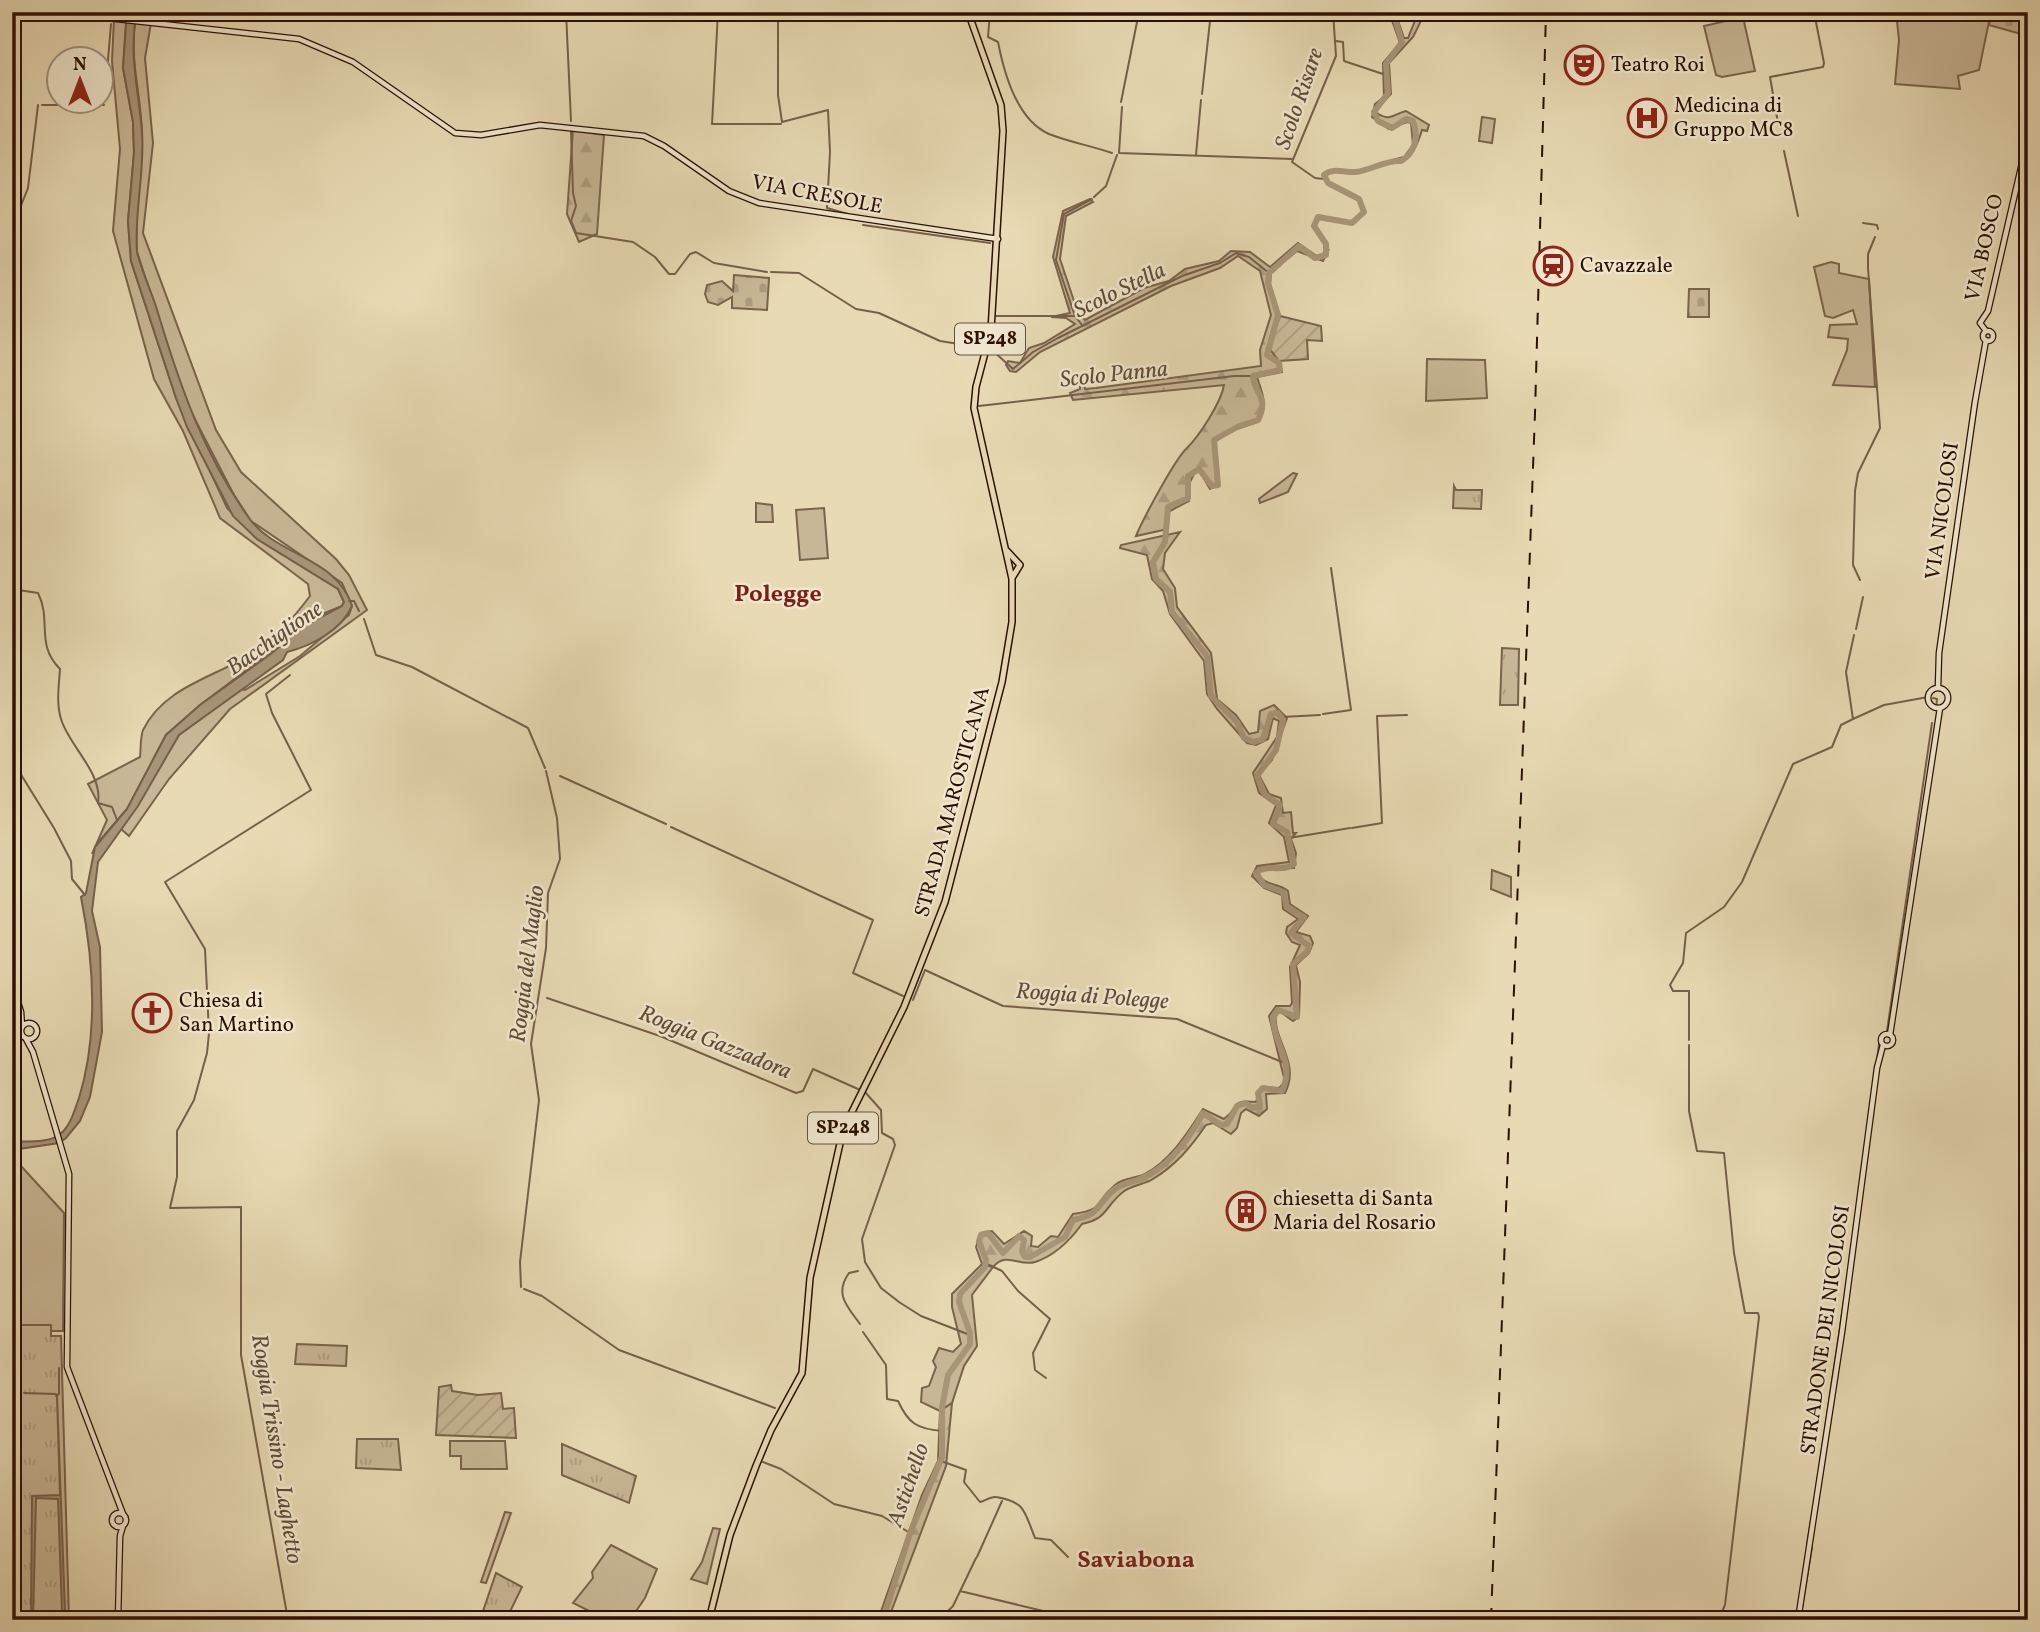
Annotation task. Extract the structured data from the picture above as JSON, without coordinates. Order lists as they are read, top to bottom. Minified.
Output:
{"streets":{"main road":["VIA CRESOLE","VIA BOSCO","SP248","VIA NICOLOSI","STRADA MAROSTICANA","STRADONE DEI NICOLOSI"]},"crossings":[["VIA CRESOLE","SP248"],["VIA CRESOLE","STRADA MAROSTICANA"],["VIA BOSCO","VIA NICOLOSI"],["SP248","STRADA MAROSTICANA"],["VIA NICOLOSI","STRADONE DEI NICOLOSI"]],"districts":["Polegge","Saviabona"],"water":["Scolo Risare","Scolo Stella","Scolo Panna","Bacchiglione","Roggia del Maglio","Roggia di Polegge","Roggia Gazzadora","Roggia Trissino - Laghetto","Astichello"],"places":{"theatre":["Teatro Roi"],"hospital":["Medicina di Gruppo MC8"],"station":["Cavazzale"],"church":["Chiesa di San Martino"],"building":["chiesetta di Santa Maria del Rosario"]},"north":"top"}
